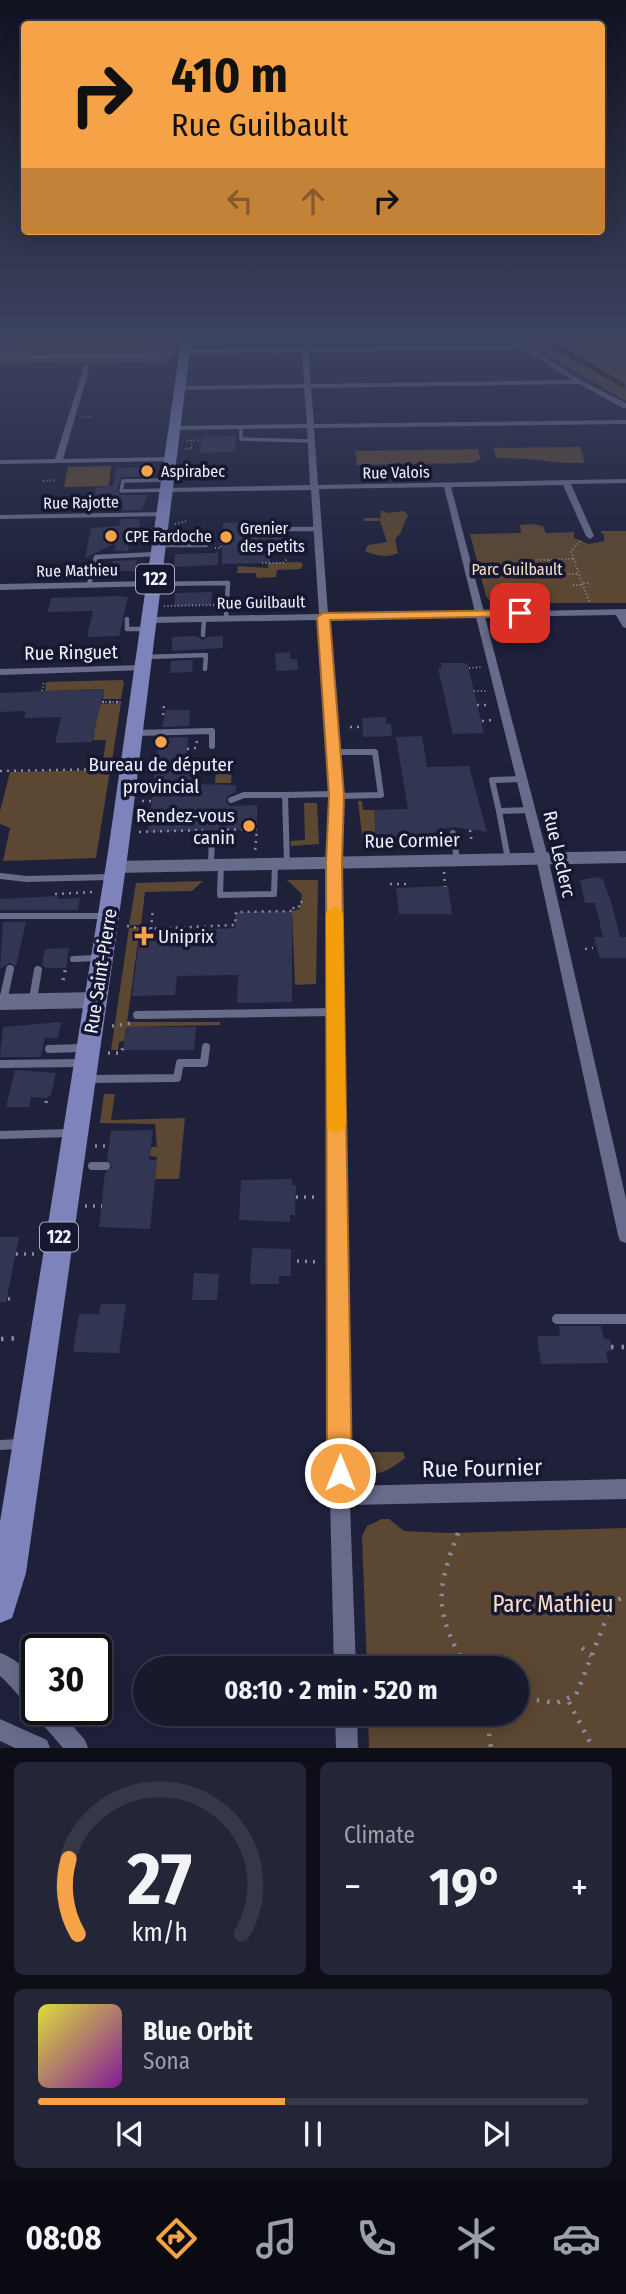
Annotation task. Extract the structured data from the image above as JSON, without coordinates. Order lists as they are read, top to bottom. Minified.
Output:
{"streets":{"main road":["122","Rue Saint-Pierre"],"street":["Rue Valois","Rue Rajotte","Rue Mathieu","Rue Guilbault","Rue Ringuet","Rue Cormier","Rue Leclerc","Rue Fournier"]},"crossings":[["Rue Valois","Rue Leclerc"],["Rue Valois","Rue Saint-Pierre"],["Rue Rajotte","Rue Saint-Pierre"],["Rue Mathieu","Rue Saint-Pierre"],["Rue Guilbault","Rue Leclerc"],["Rue Guilbault","Rue Saint-Pierre"],["Rue Ringuet","Rue Saint-Pierre"],["Rue Cormier","Rue Leclerc"],["Rue Cormier","Rue Saint-Pierre"]],"parks":["Parc Guilbault","Parc Mathieu"],"places":{"other":["Aspirabec","CPE Fardoche","Grenier des petits","Bureau de députer provincial","Rendez-vous canin"],"health":["Uniprix"]},"page":{"turn":["410 m","Rue Guilbault"],"limit":"30","trip":"08:10 · 2 min · 520 m","tile":"Climate","heat":["−","19°","+"],"song":["Blue Orbit","Sona"],"tabs":"08:08","gauge":["27","km/h"]}}
